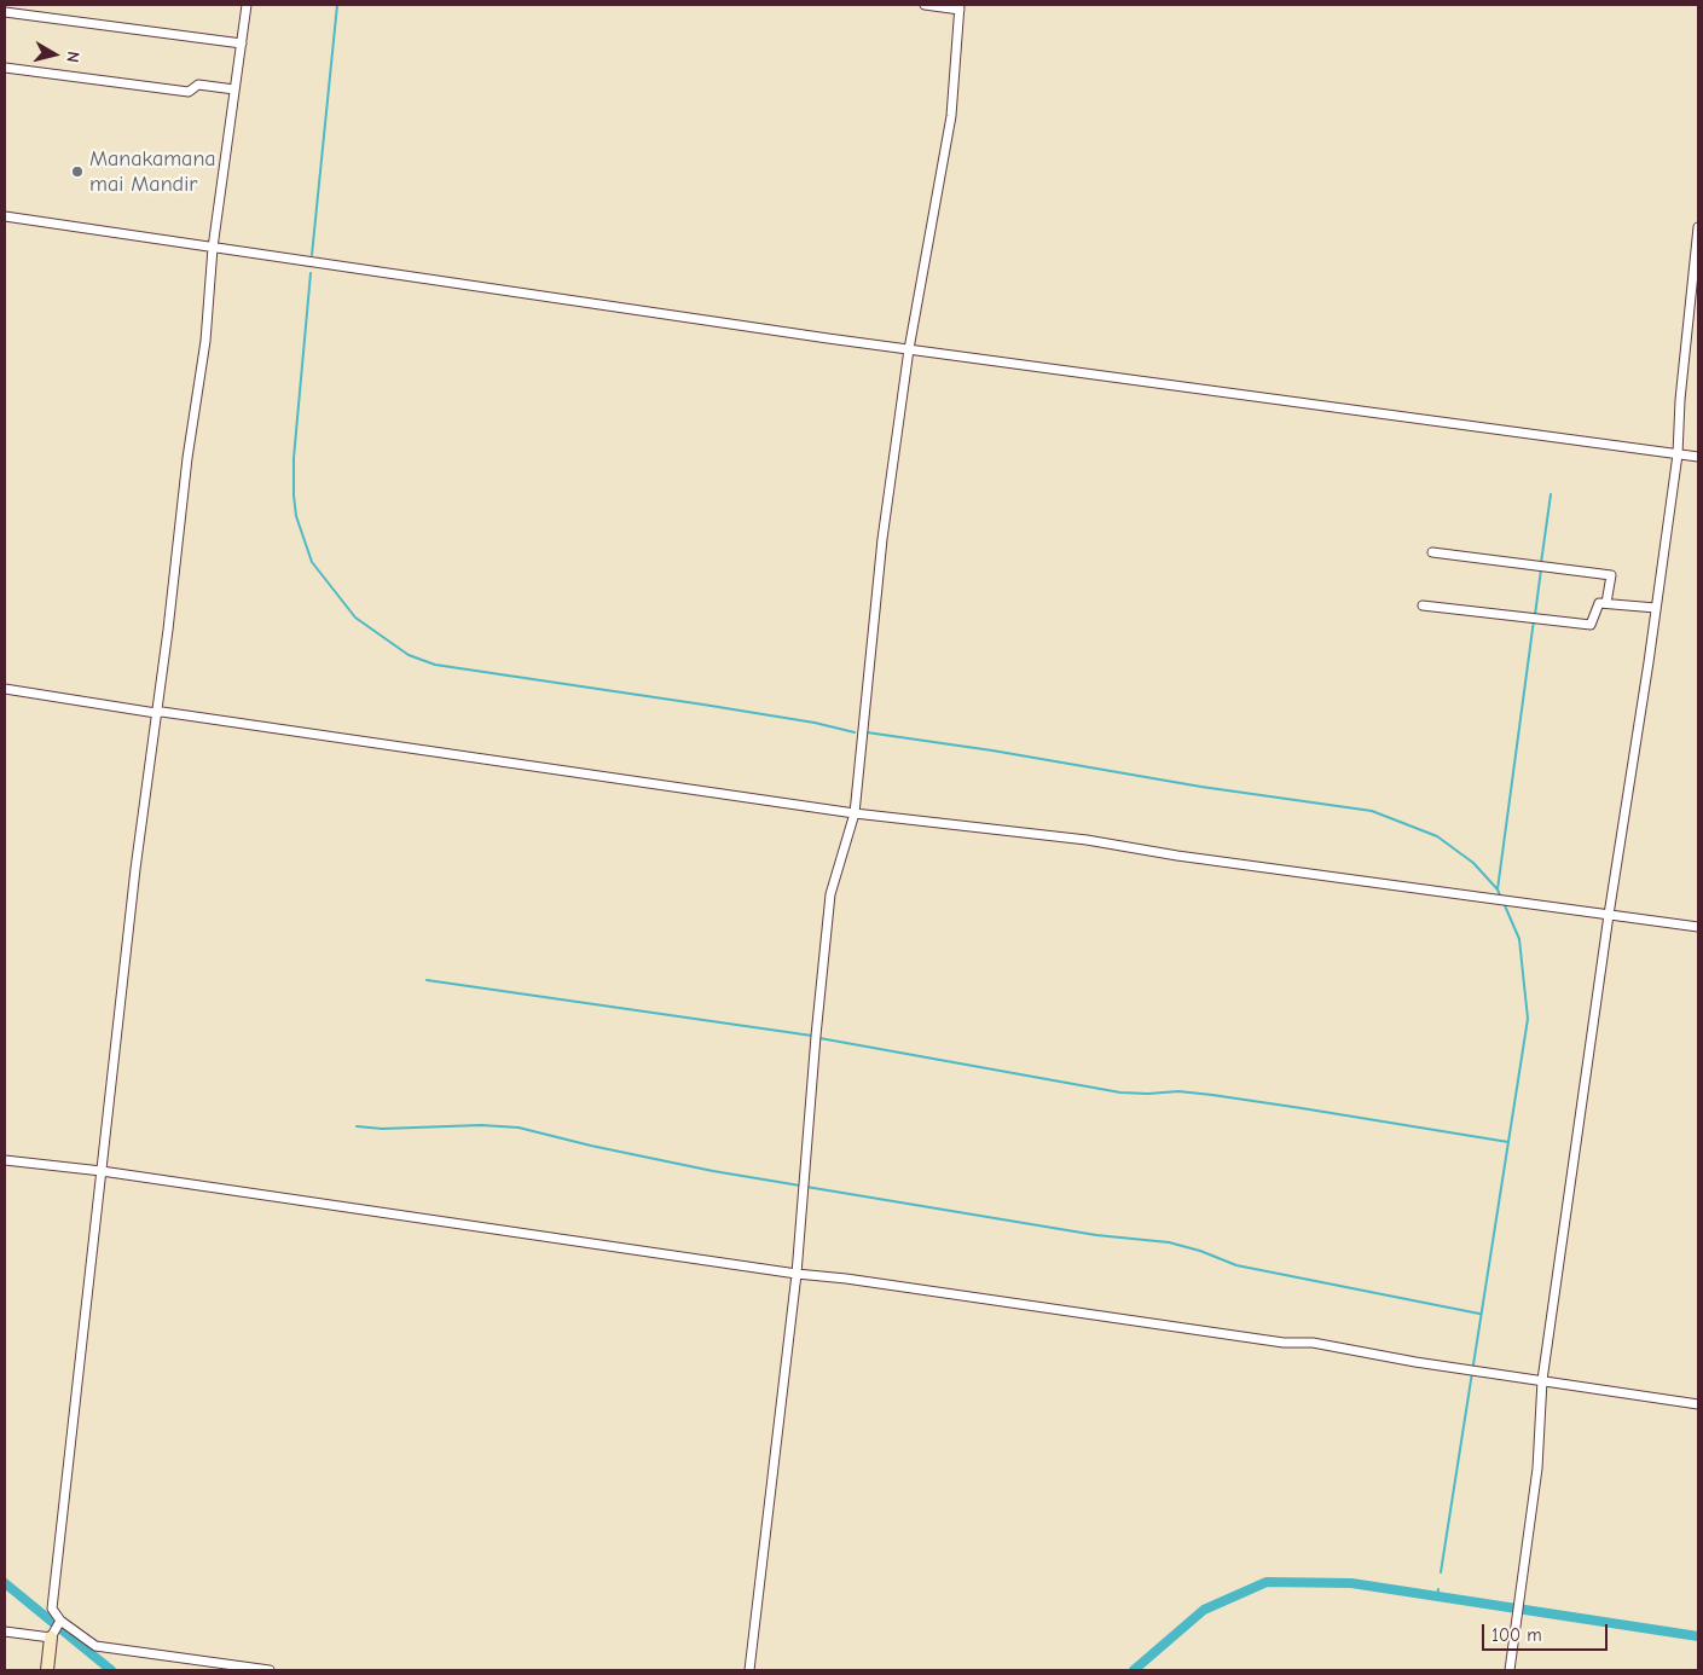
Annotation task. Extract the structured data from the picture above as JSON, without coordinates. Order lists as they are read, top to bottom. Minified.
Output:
{"places":["Manakamana mai Mandir"],"scale_bar":"100 m","north":"right"}
